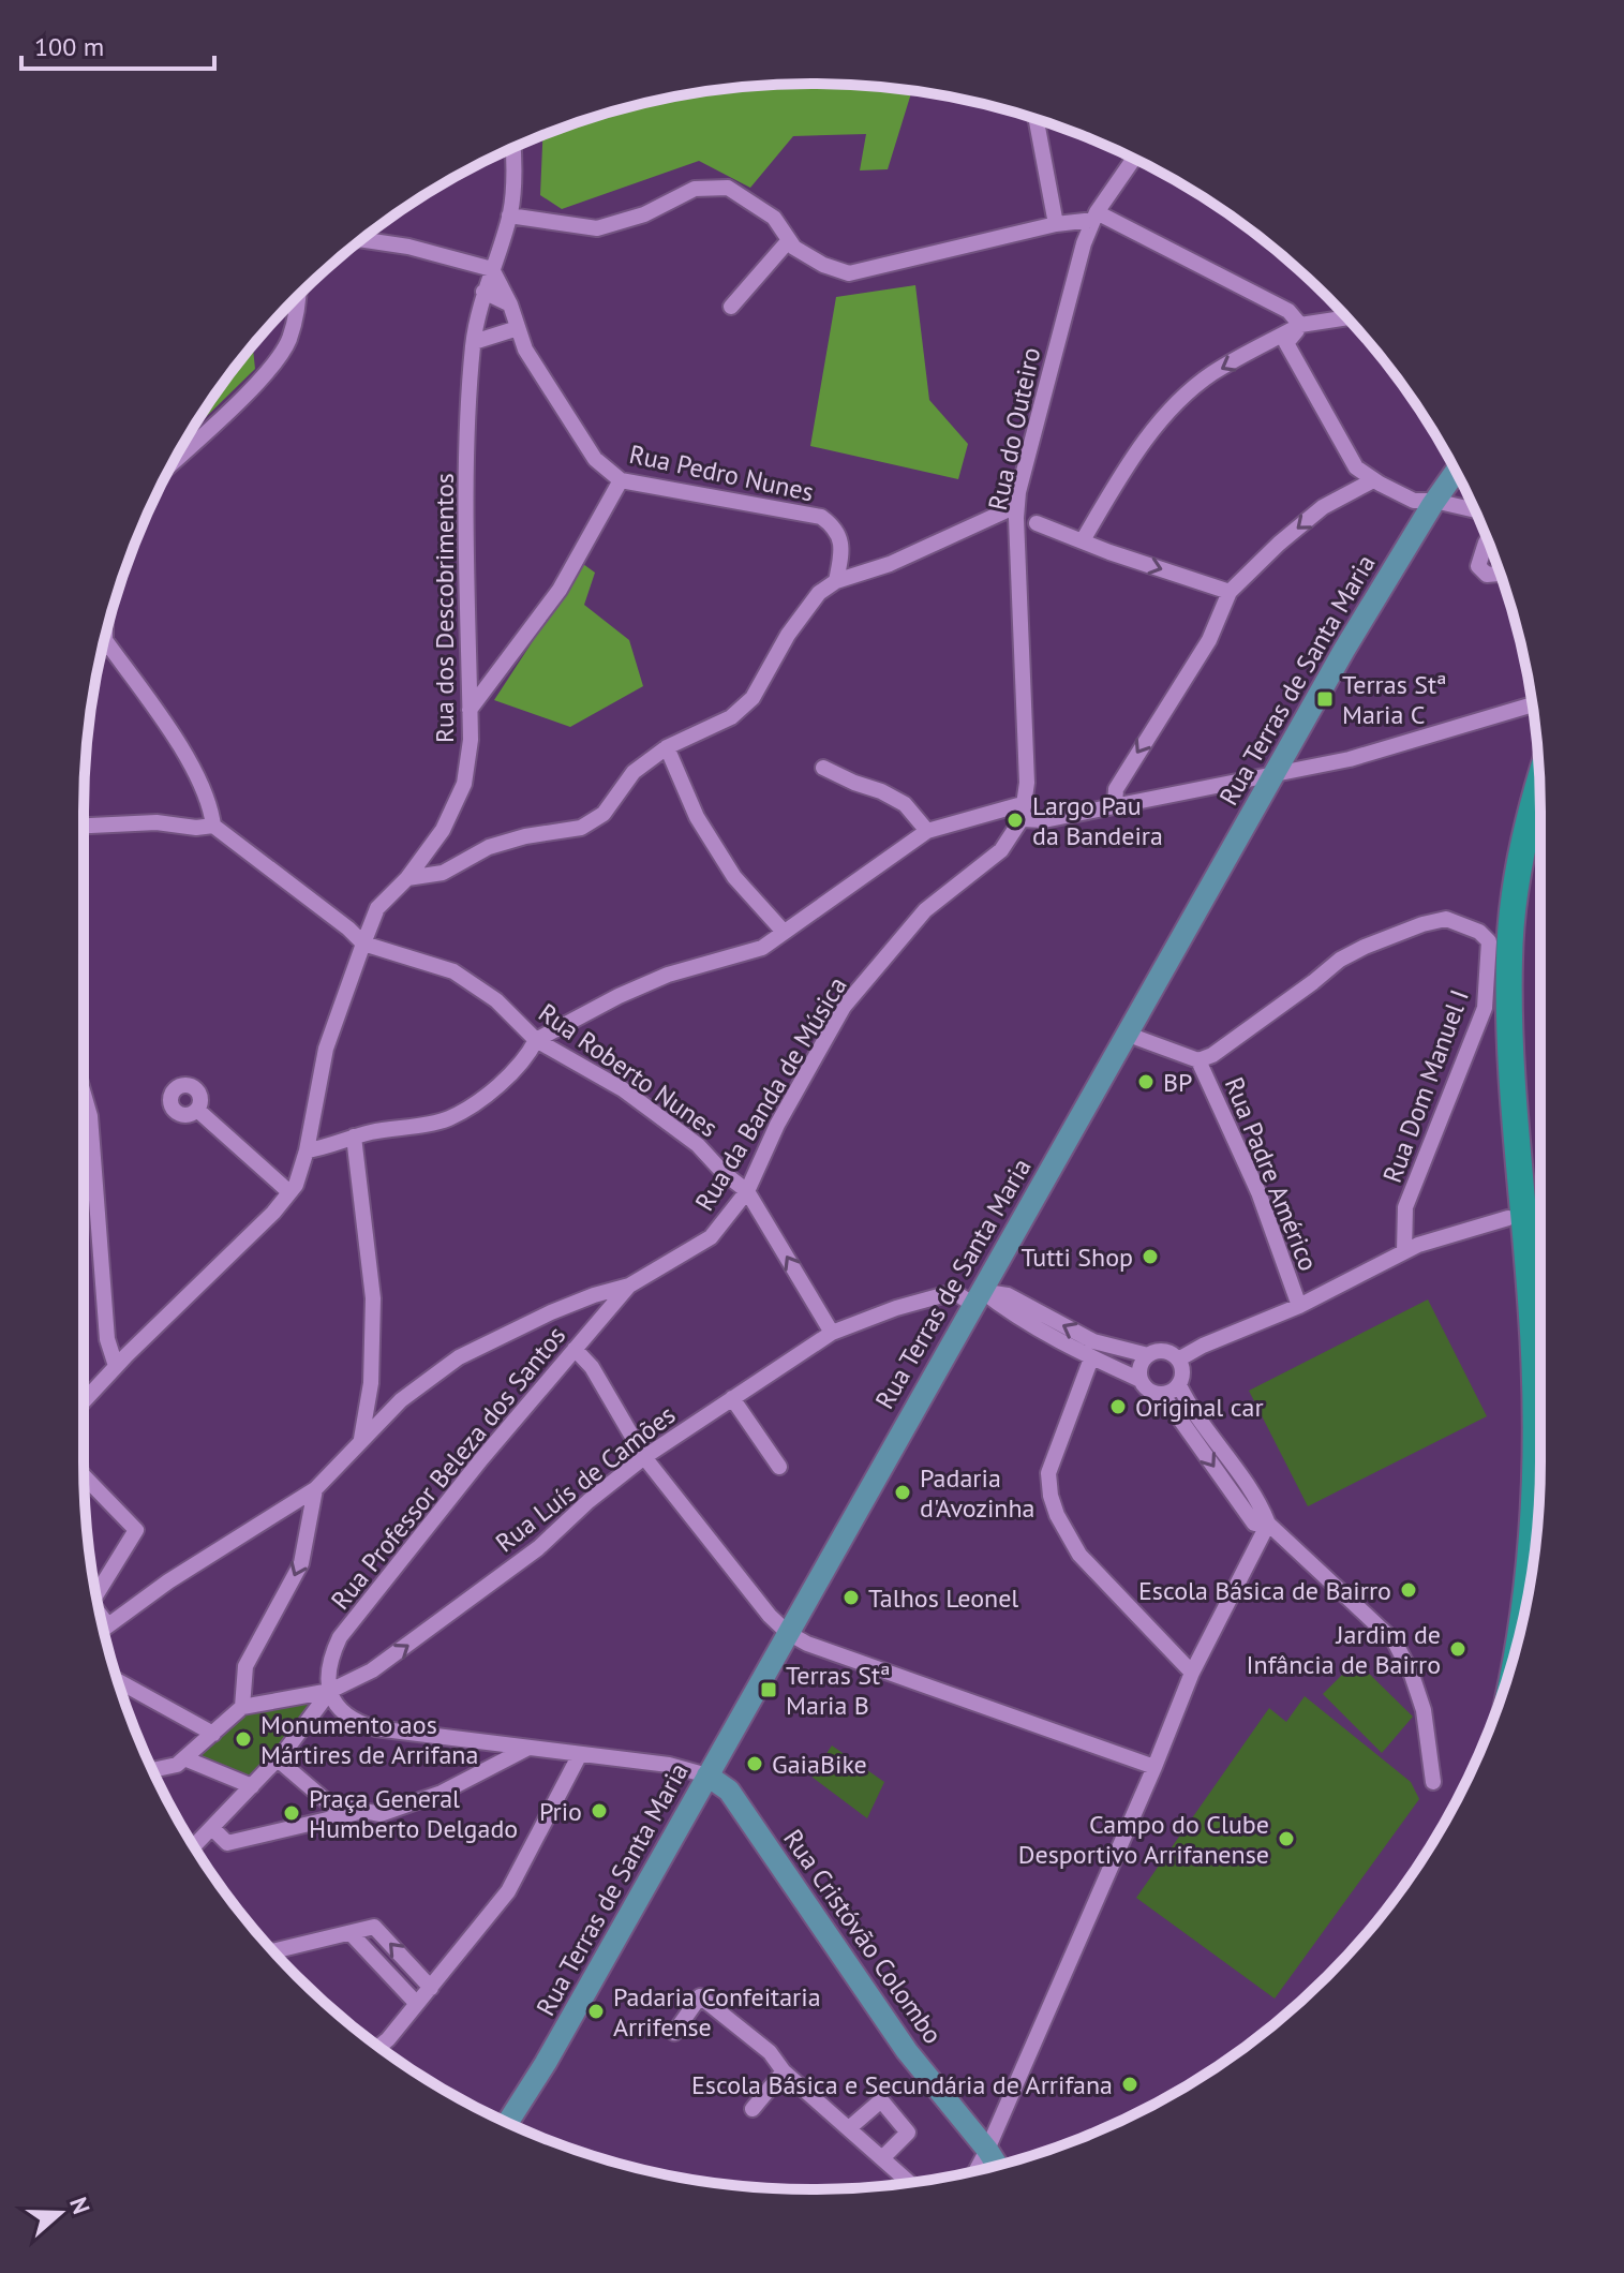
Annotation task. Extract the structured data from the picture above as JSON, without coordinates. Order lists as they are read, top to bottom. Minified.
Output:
{"streets":{"main road":["Rua Terras de Santa Maria","Rua Cristóvão Colombo"],"street":["Rua do Outeiro","Rua Pedro Nunes","Rua dos Descobrimentos","Rua Roberto Nunes","Rua Dom Manuel I","Rua da Banda de Música","Rua Padre Américo","Rua Professor Beleza dos Santos","Rua Luís de Camões"]},"crossings":[["Rua Pedro Nunes","Rua dos Descobrimentos"],["Rua dos Descobrimentos","Rua Roberto Nunes"],["Rua Terras de Santa Maria","Rua Luís de Camões"],["Rua Terras de Santa Maria","Rua Cristóvão Colombo"],["Rua Roberto Nunes","Rua da Banda de Música"],["Rua Roberto Nunes","Rua Luís de Camões"],["Rua Dom Manuel I","Rua Padre Américo"],["Rua da Banda de Música","Rua Professor Beleza dos Santos"],["Rua Professor Beleza dos Santos","Rua Luís de Camões"]],"one_way":["Rua Luís de Camões"],"places":{"transit":["Terras Stª Maria C","Terras Stª Maria B"],"other":["Largo Pau da Bandeira","BP","Tutti Shop","Original car","Padaria d'Avozinha","Escola Básica de Bairro","Talhos Leonel","Jardim de Infância de Bairro","Monumento aos Mártires de Arrifana","GaiaBike","Prio","Praça General Humberto Delgado","Campo do Clube Desportivo Arrifanense","Padaria Confeitaria Arrifense","Escola Básica e Secundária de Arrifana"]},"scale_bar":"100 m","north":"right"}
